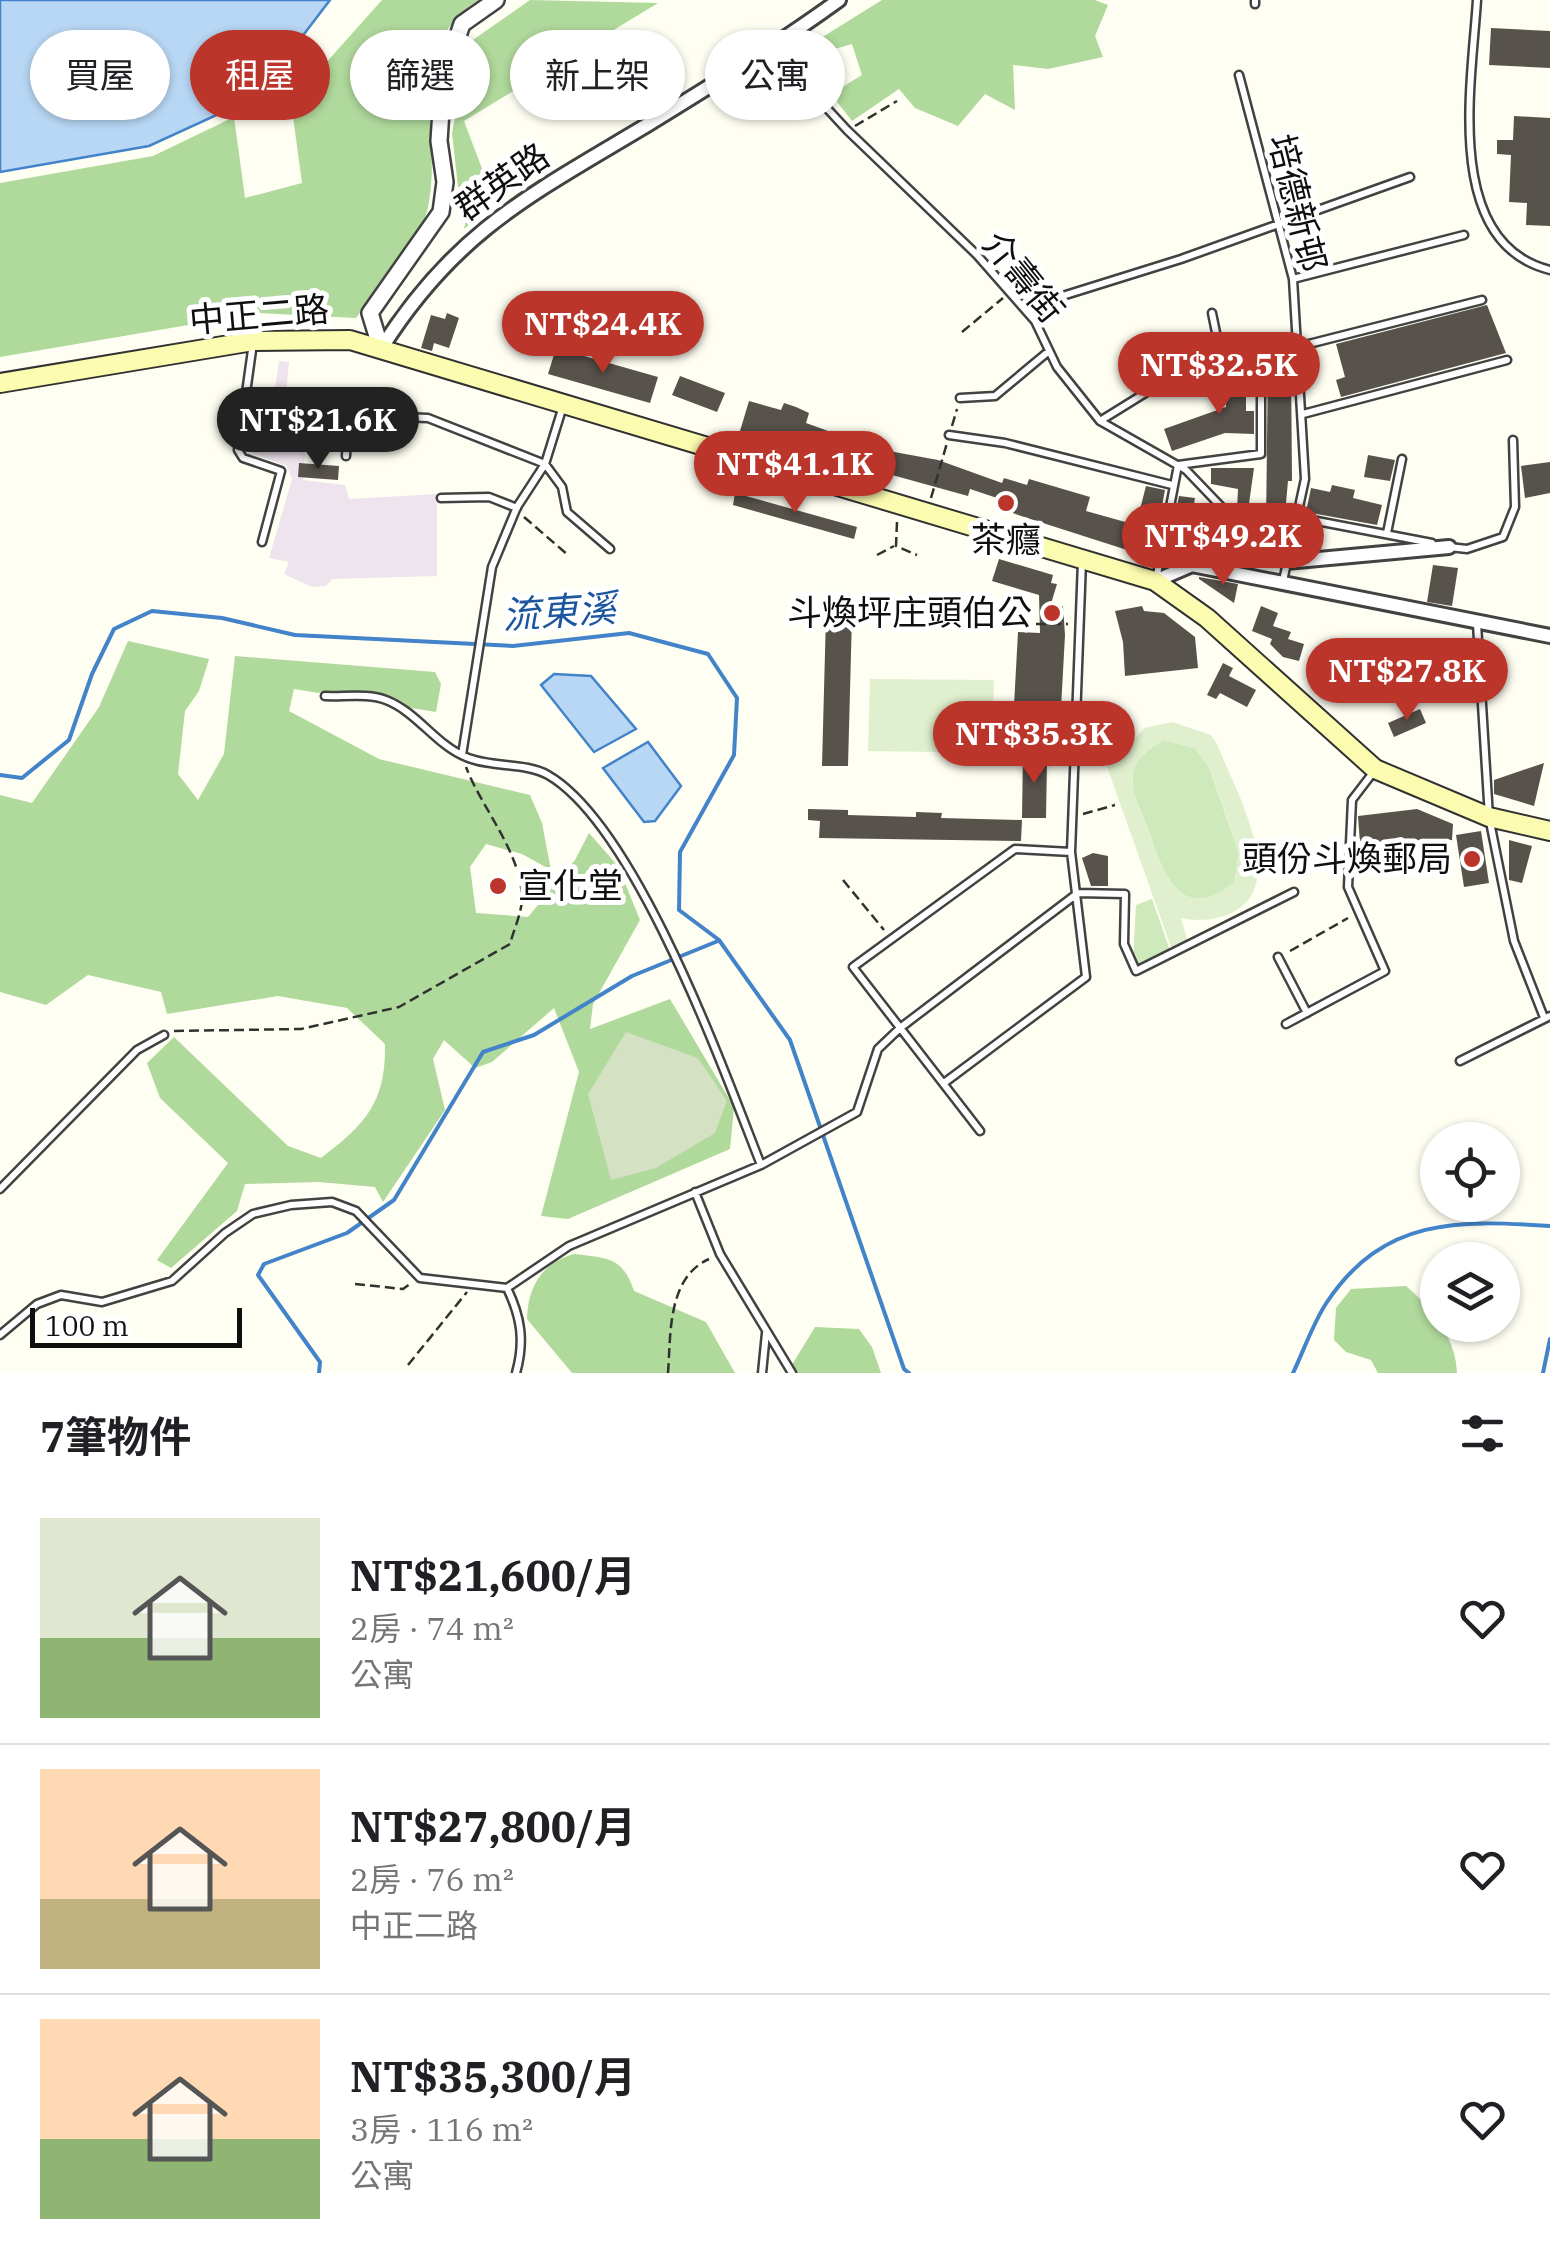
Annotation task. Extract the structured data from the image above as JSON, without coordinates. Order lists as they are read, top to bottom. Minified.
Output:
{"streets":{"main road":["中正二路"],"street":["群英路"],"lane":["培德新邨","介壽街"]},"crossings":[["群英路","中正二路"],["培德新邨","介壽街"]],"water":["流東溪"],"places":["茶癮","斗煥坪庄頭伯公","頭份斗煥郵局","宣化堂"],"scale_bar":"100 m","page":{"chip":["買屋","租屋","篩選","新上架","公寓"],"price":["NT$24.4K","NT$32.5K","NT$21.6K","NT$41.1K","NT$49.2K","NT$27.8K","NT$35.3K"],"scale":"100 m","heading":"7筆物件","list":[{"name":"NT$21,600/月","note":"2房 · 74 m² · 公寓"},{"name":"NT$27,800/月","note":"2房 · 76 m² · 中正二路"},{"name":"NT$35,300/月","note":"3房 · 116 m² · 公寓"}]}}
